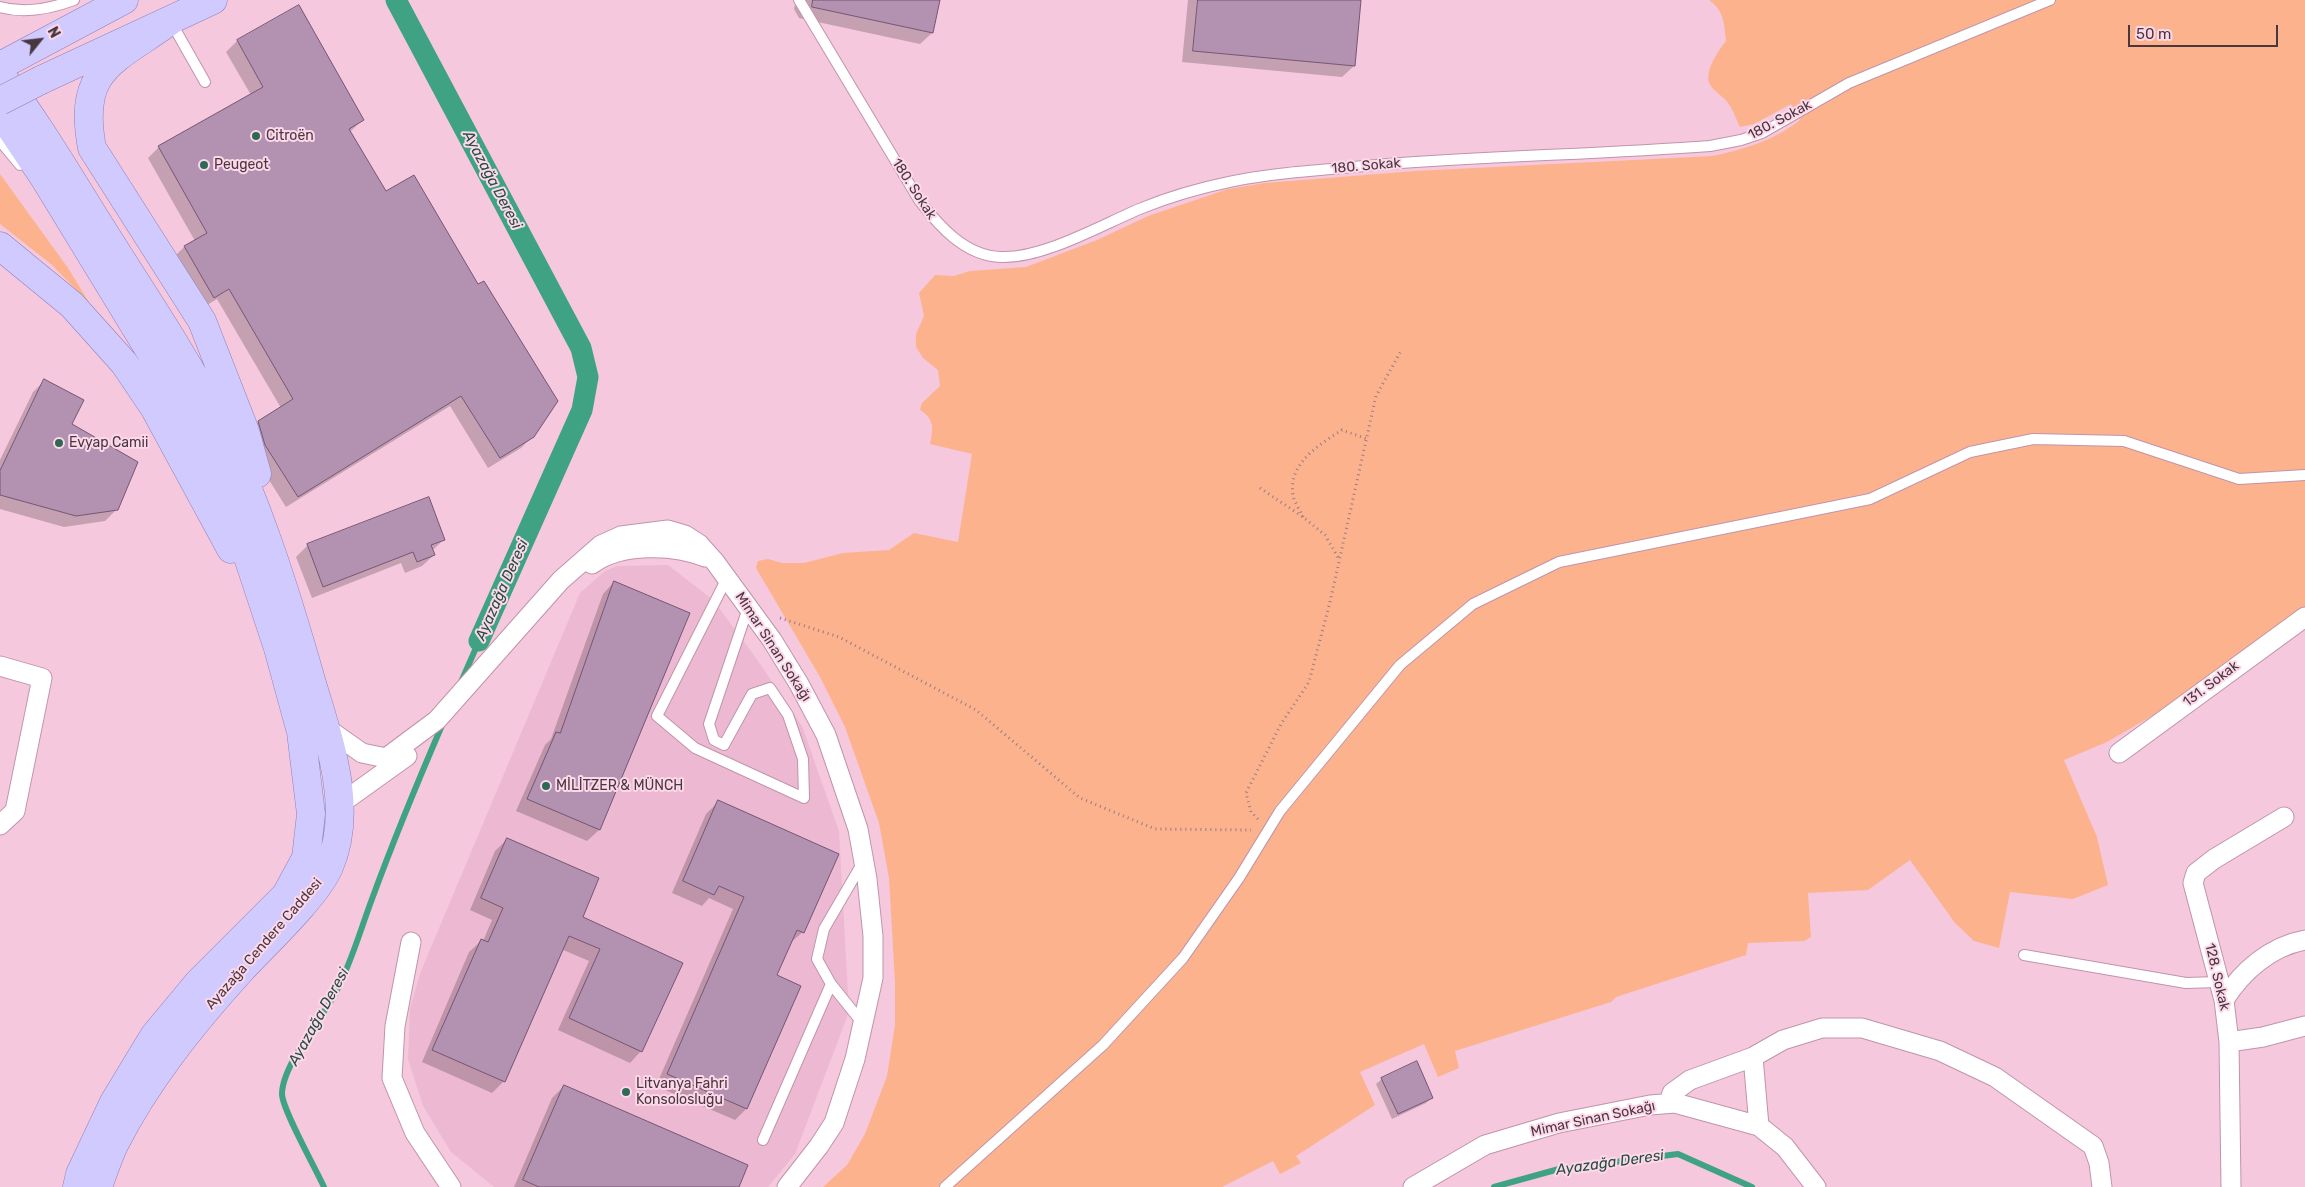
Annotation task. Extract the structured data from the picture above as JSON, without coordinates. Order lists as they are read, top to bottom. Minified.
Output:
{"streets":{"main road":["Ayazağa Cendere Caddesi"],"street":["Mimar Sinan Sokağı","131. Sokak","128. Sokak"],"lane":["180. Sokak"]},"water":["Ayazağa Deresi"],"places":["Citroën","Peugeot","Evyap Camii","MİLİTZER & MÜNCH","Litvanya Fahri Konsolosluğu"],"scale_bar":"50 m","north":"top right"}
